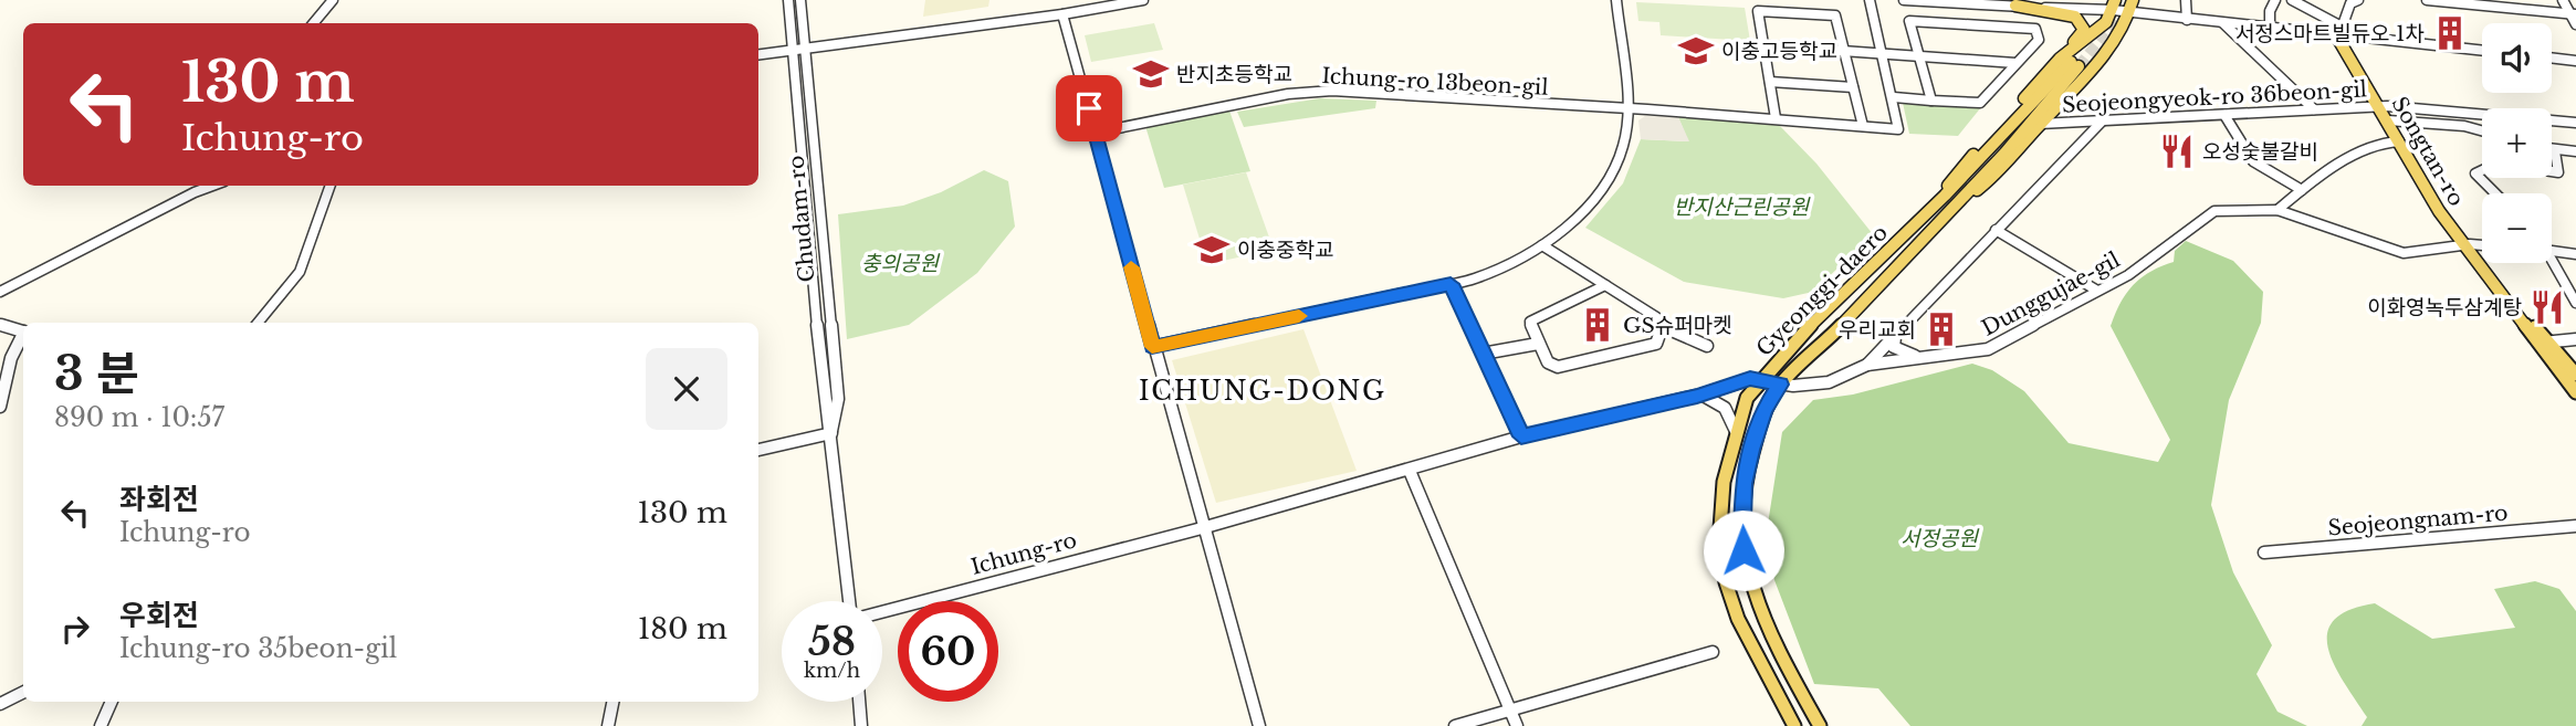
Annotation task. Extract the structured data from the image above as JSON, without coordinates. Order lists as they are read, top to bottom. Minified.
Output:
{"streets":{"main road":["Songtan-ro","Gyeonggi-daero"],"street":["Ichung-ro 13beon-gil","Seojeongyeok-ro 36beon-gil","Chudam-ro","Dunggujae-gil","Seojeongnam-ro","Ichung-ro"]},"crossings":[["Seojeongyeok-ro 36beon-gil","Gyeonggi-daero"],["Songtan-ro","Dunggujae-gil"],["Gyeonggi-daero","Dunggujae-gil"],["Gyeonggi-daero","Ichung-ro"],["Dunggujae-gil","Ichung-ro"]],"districts":["ICHUNG-DONG"],"parks":["반지산근린공원","충의공원","서정공원"],"places":{"building":["서정스마트빌듀오 1차","GS슈퍼마켓","우리교회"],"school or university":["이충고등학교","반지초등학교","이충중학교"],"restaurant":["오성숯불갈비","이화영녹두삼계탕"]},"page":{"map_buttons":["+","−"],"turn":["130 m","Ichung-ro"],"heading":["3 분","890 m · 10:57"],"list":[{"name":"좌회전","note":"Ichung-ro","value":"130 m"},{"name":"우회전","note":"Ichung-ro 35beon-gil","value":"180 m"}],"speed":"58 km/h","limit":"60"}}
